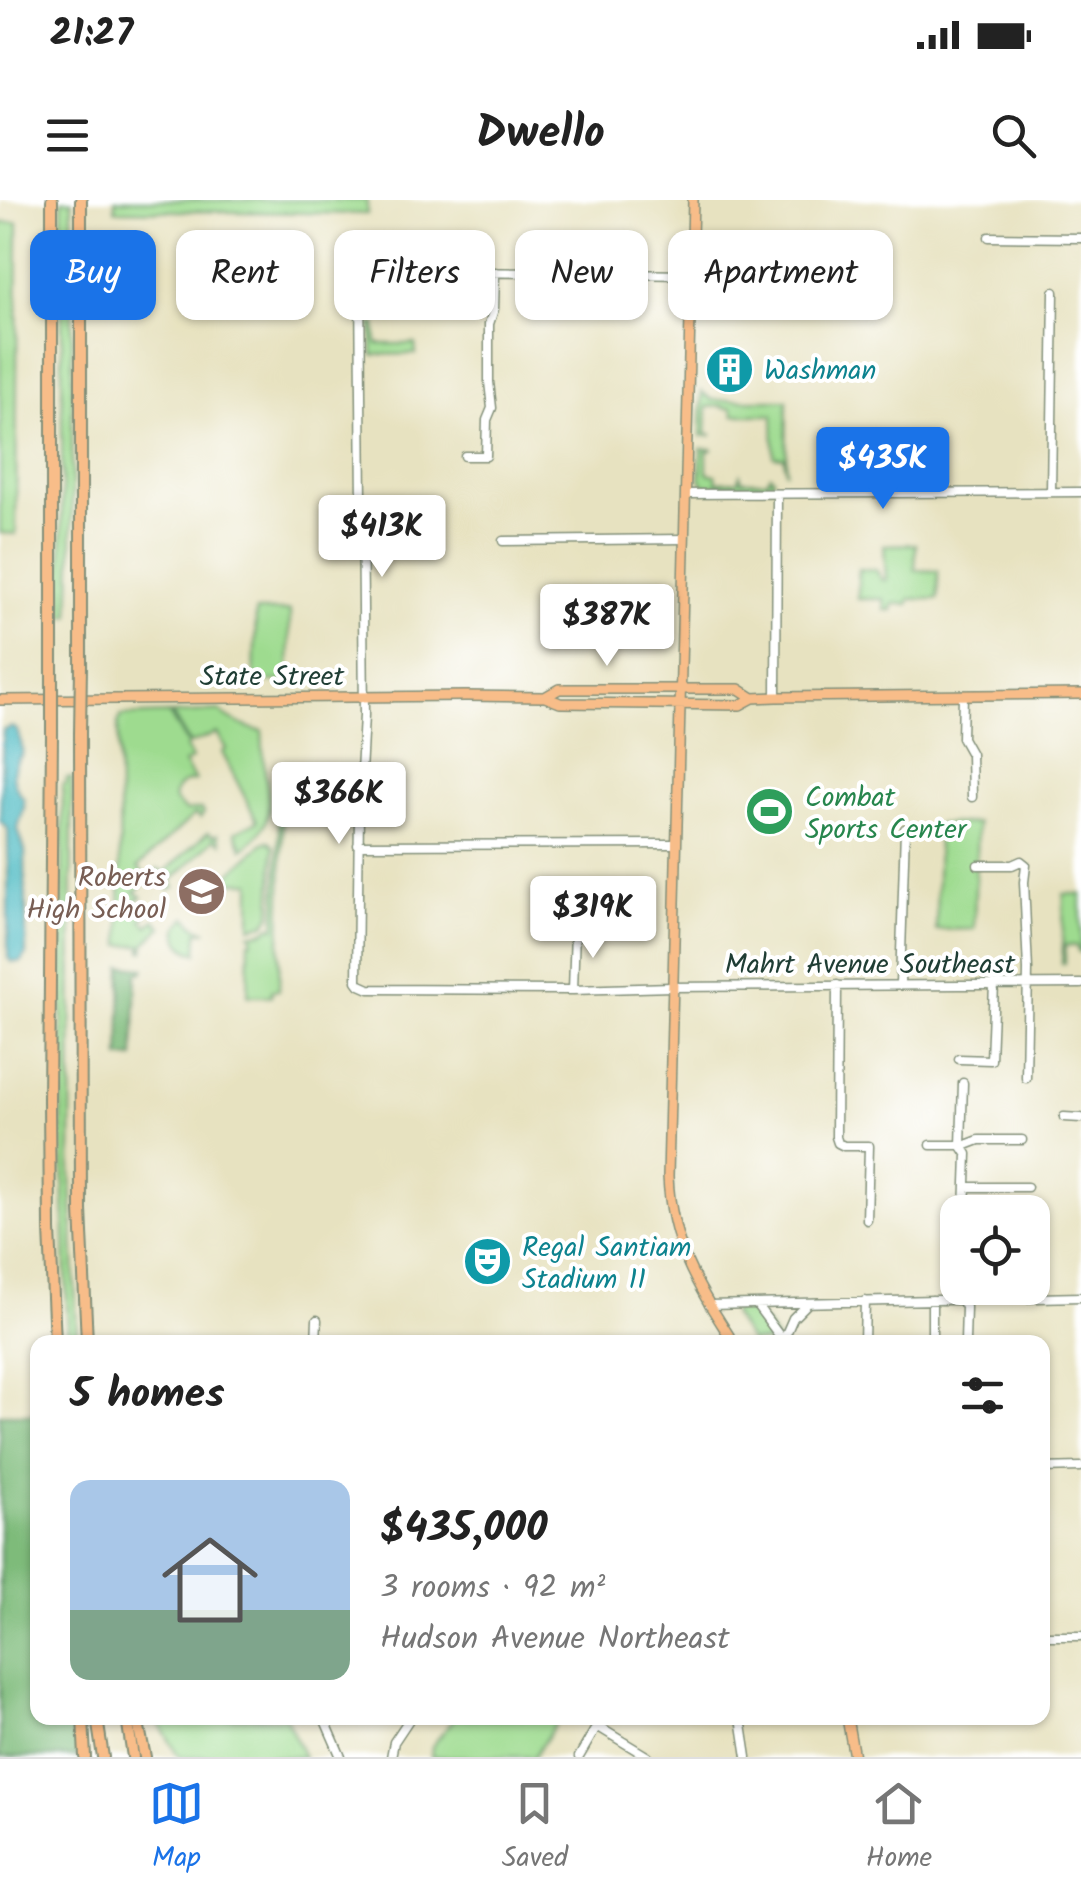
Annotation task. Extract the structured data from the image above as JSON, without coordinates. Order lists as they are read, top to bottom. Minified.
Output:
{"streets":{"main road":["State Street"],"street":["Mahrt Avenue Southeast"]},"places":{"building":["Washman"],"sports":["Combat Sports Center"],"school or university":["Roberts High School"],"theatre":["Regal Santiam Stadium 11"]},"page":{"status":"21:27","header":"Dwello","chip":["Buy","Rent","Filters","New","Apartment"],"price":["$435K","$413K","$387K","$366K","$319K"],"heading":"5 homes","list":[{"name":"$435,000","note":"3 rooms · 92 m² · Hudson Avenue Northeast"}],"tabs":["Map","Saved","Home"]}}
